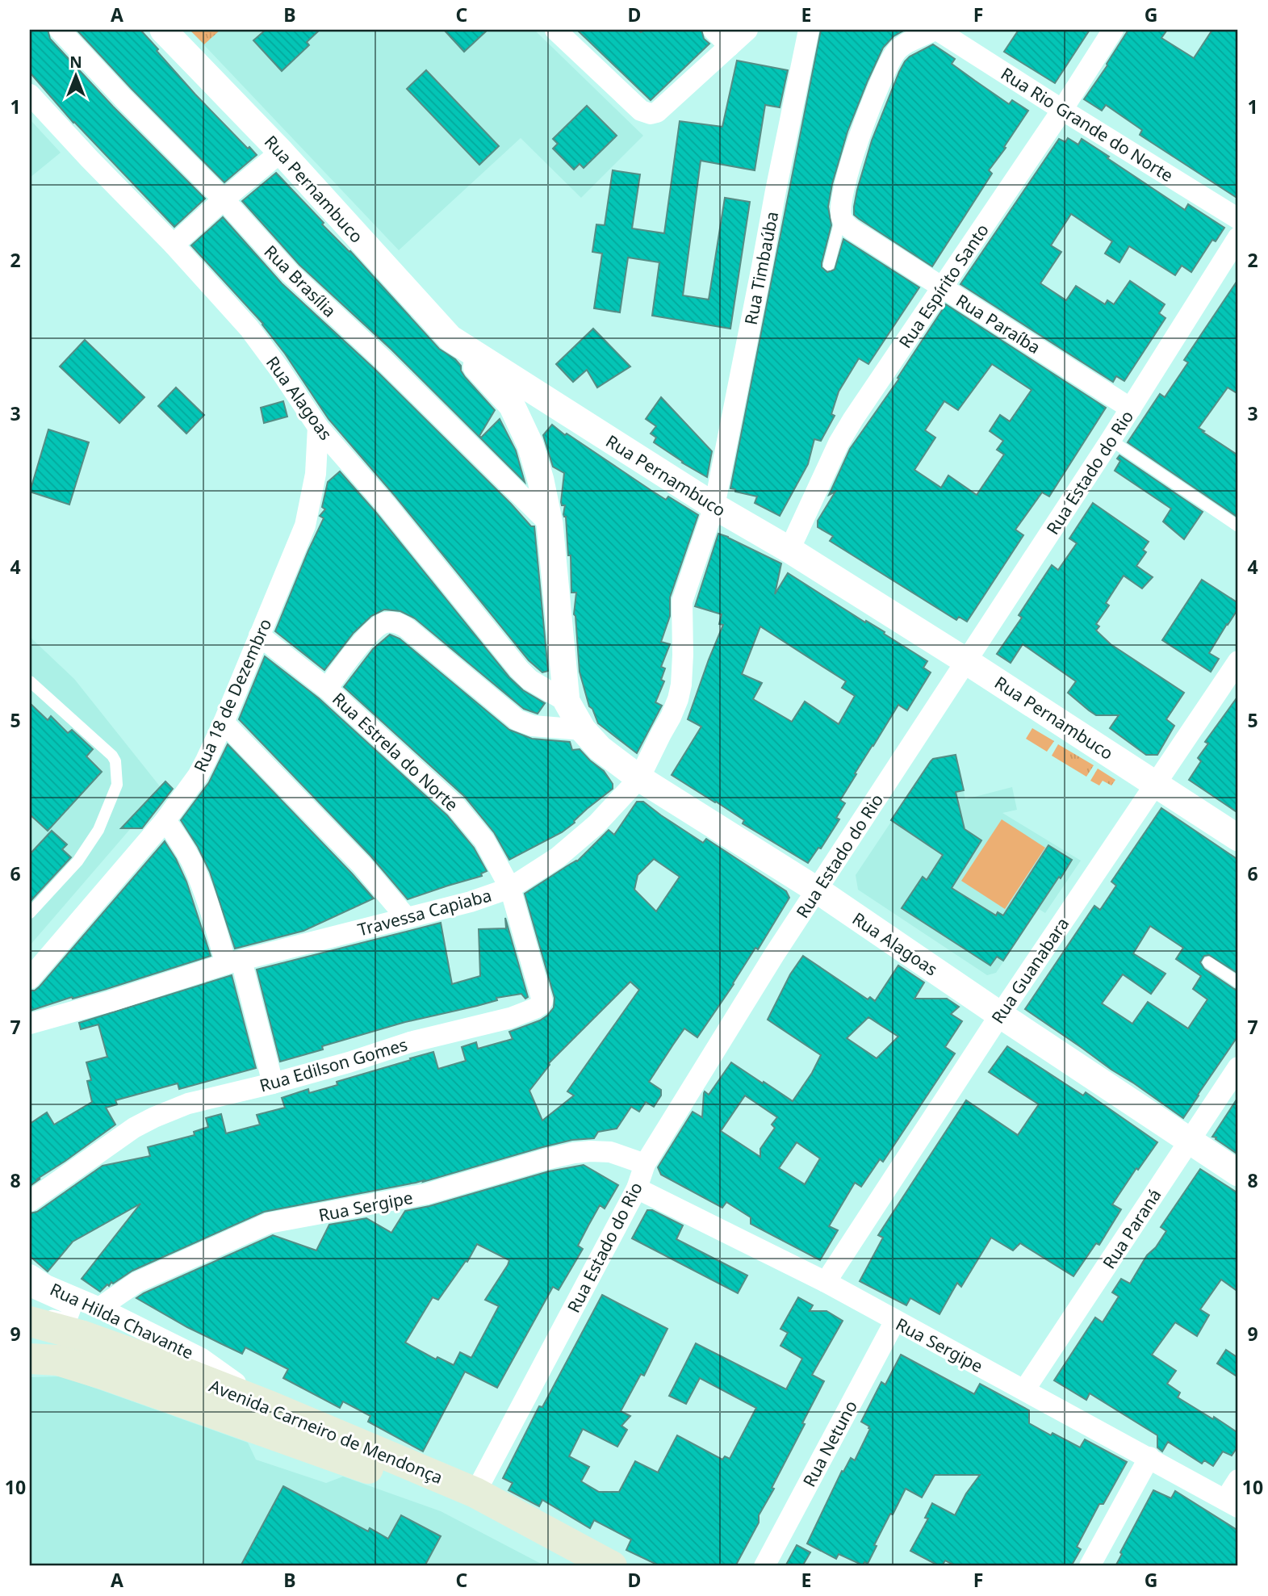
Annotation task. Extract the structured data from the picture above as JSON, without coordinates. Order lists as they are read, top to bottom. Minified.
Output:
{"streets":{"main road":["Avenida Carneiro de Mendonça"],"street":["Rua Rio Grande do Norte","Rua Pernambuco","Rua Timbaúba","Rua Brasília","Rua Espírito Santo","Rua Paraíba","Rua Alagoas","Rua Estado do Rio","Rua 18 de Dezembro","Rua Estrela do Norte","Travessa Capiaba","Rua Guanabara","Rua Edilson Gomes","Rua Sergipe","Rua Paraná","Rua Hilda Chavante","Rua Netuno"]},"crossings":[["Rua Rio Grande do Norte","Rua Espírito Santo"],["Rua Pernambuco","Rua Timbaúba"],["Rua Pernambuco","Rua Espírito Santo"],["Rua Pernambuco","Rua Alagoas"],["Rua Pernambuco","Rua Estado do Rio"],["Rua Pernambuco","Travessa Capiaba"],["Rua Pernambuco","Rua Guanabara"],["Rua Timbaúba","Travessa Capiaba"],["Rua Brasília","Rua Alagoas"],["Rua Espírito Santo","Rua Paraíba"],["Rua Paraíba","Rua Estado do Rio"],["Rua Alagoas","Rua Estado do Rio"],["Rua Alagoas","Rua 18 de Dezembro"],["Rua Alagoas","Travessa Capiaba"],["Rua Alagoas","Rua Guanabara"],["Rua Alagoas","Rua Paraná"],["Rua Estado do Rio","Rua Sergipe"],["Rua Estado do Rio","Avenida Carneiro de Mendonça"],["Rua 18 de Dezembro","Rua Estrela do Norte"],["Rua Estrela do Norte","Travessa Capiaba"],["Rua Estrela do Norte","Rua Edilson Gomes"],["Travessa Capiaba","Rua Edilson Gomes"],["Rua Guanabara","Rua Sergipe"],["Rua Sergipe","Rua Paraná"],["Rua Sergipe","Rua Hilda Chavante"],["Rua Sergipe","Rua Netuno"],["Rua Hilda Chavante","Avenida Carneiro de Mendonça"]],"north":"top","grid":{"columns":["A","B","C","D","E","F","G"],"rows":["1","2","3","4","5","6","7","8","9","10"]}}
